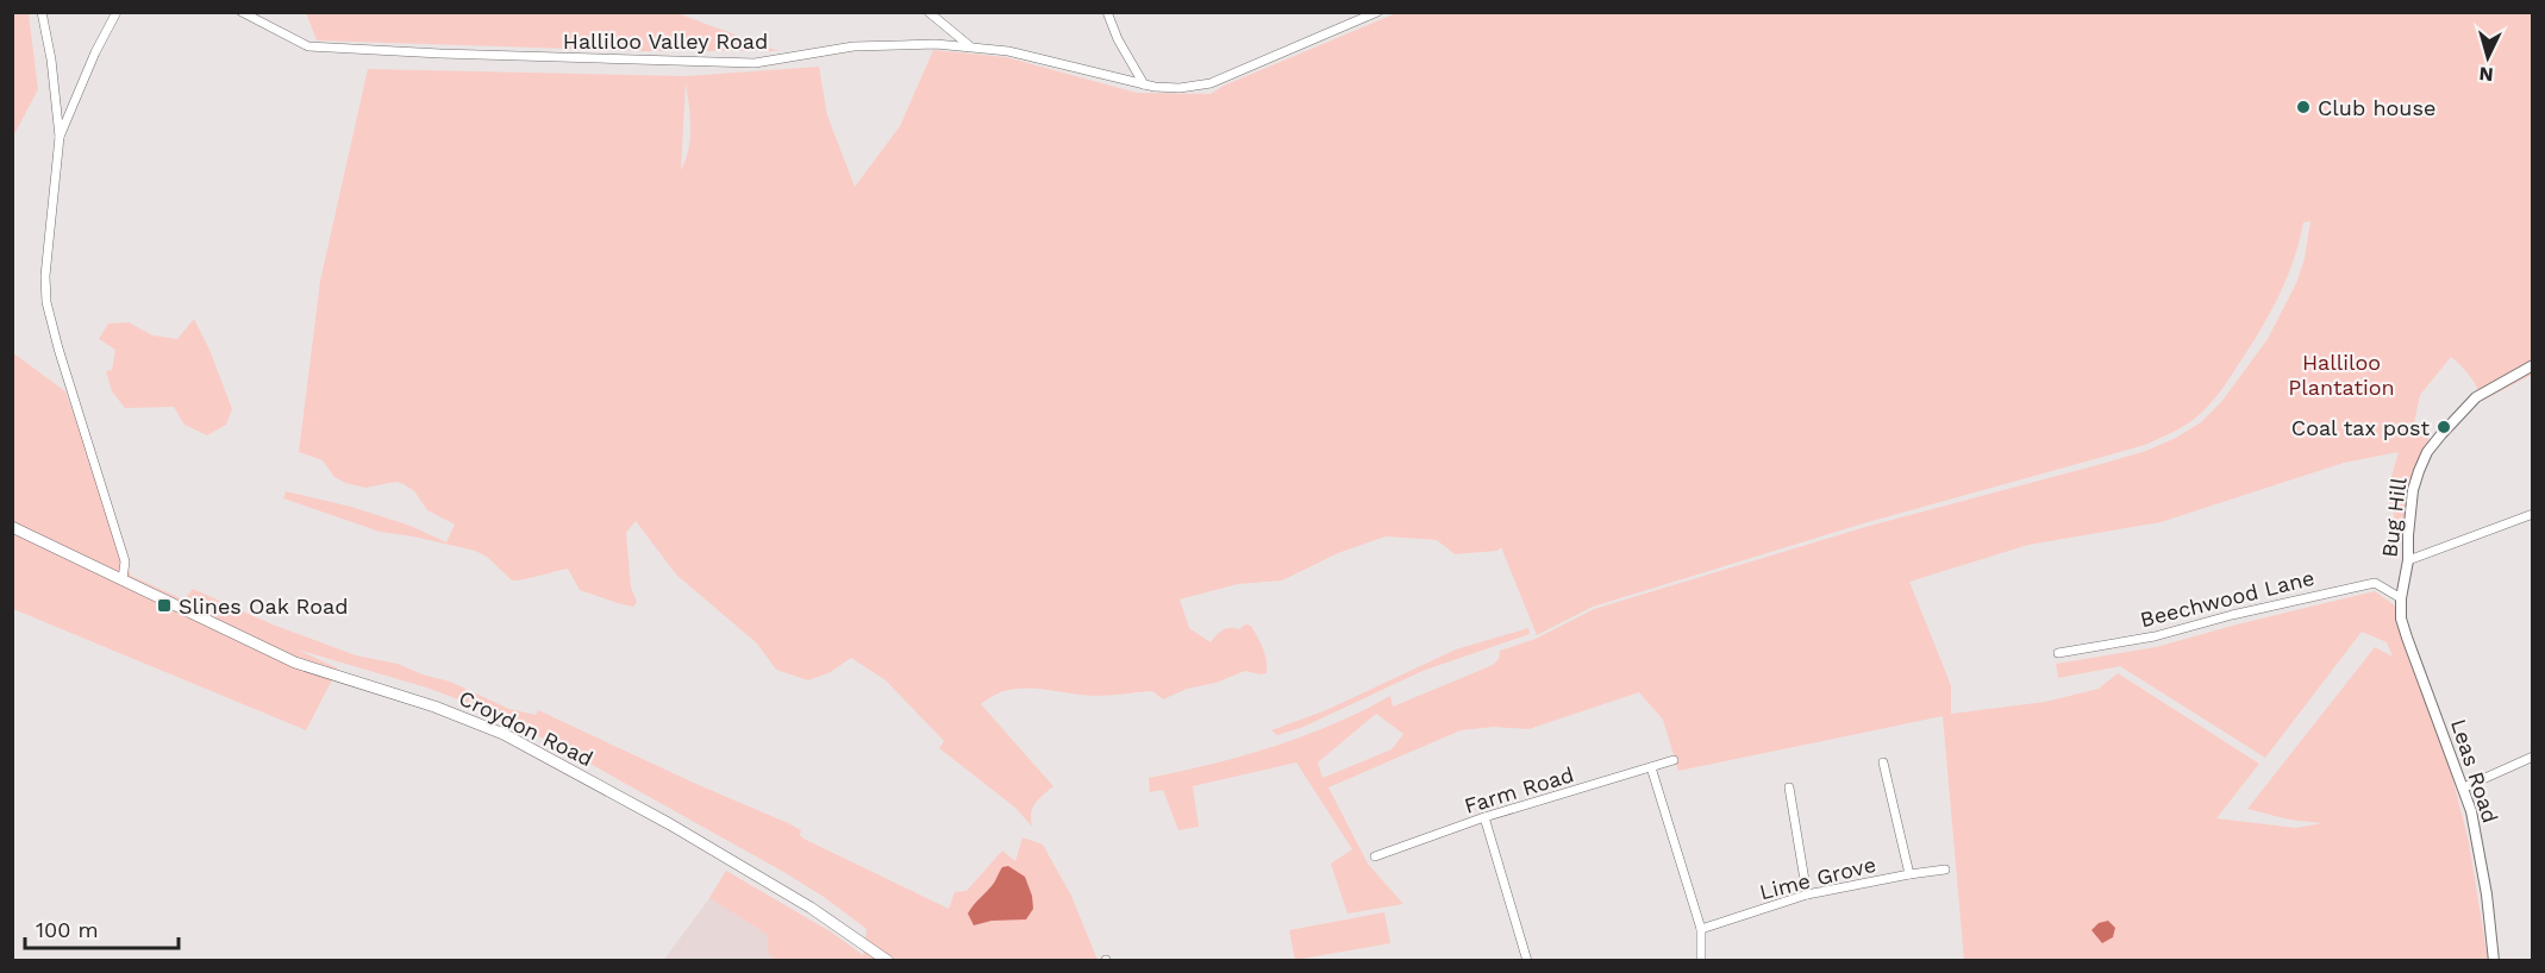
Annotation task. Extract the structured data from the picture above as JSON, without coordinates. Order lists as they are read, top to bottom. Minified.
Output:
{"streets":{"main road":["Croydon Road"],"street":["Halliloo Valley Road","Bug Hill","Beechwood Lane","Leas Road","Farm Road","Lime Grove"]},"crossings":[["Bug Hill","Beechwood Lane"],["Bug Hill","Leas Road"],["Beechwood Lane","Leas Road"]],"parks":["Halliloo Plantation"],"places":{"other":["Club house","Coal tax post"],"transit":["Slines Oak Road"]},"scale_bar":"100 m","north":"bottom"}
